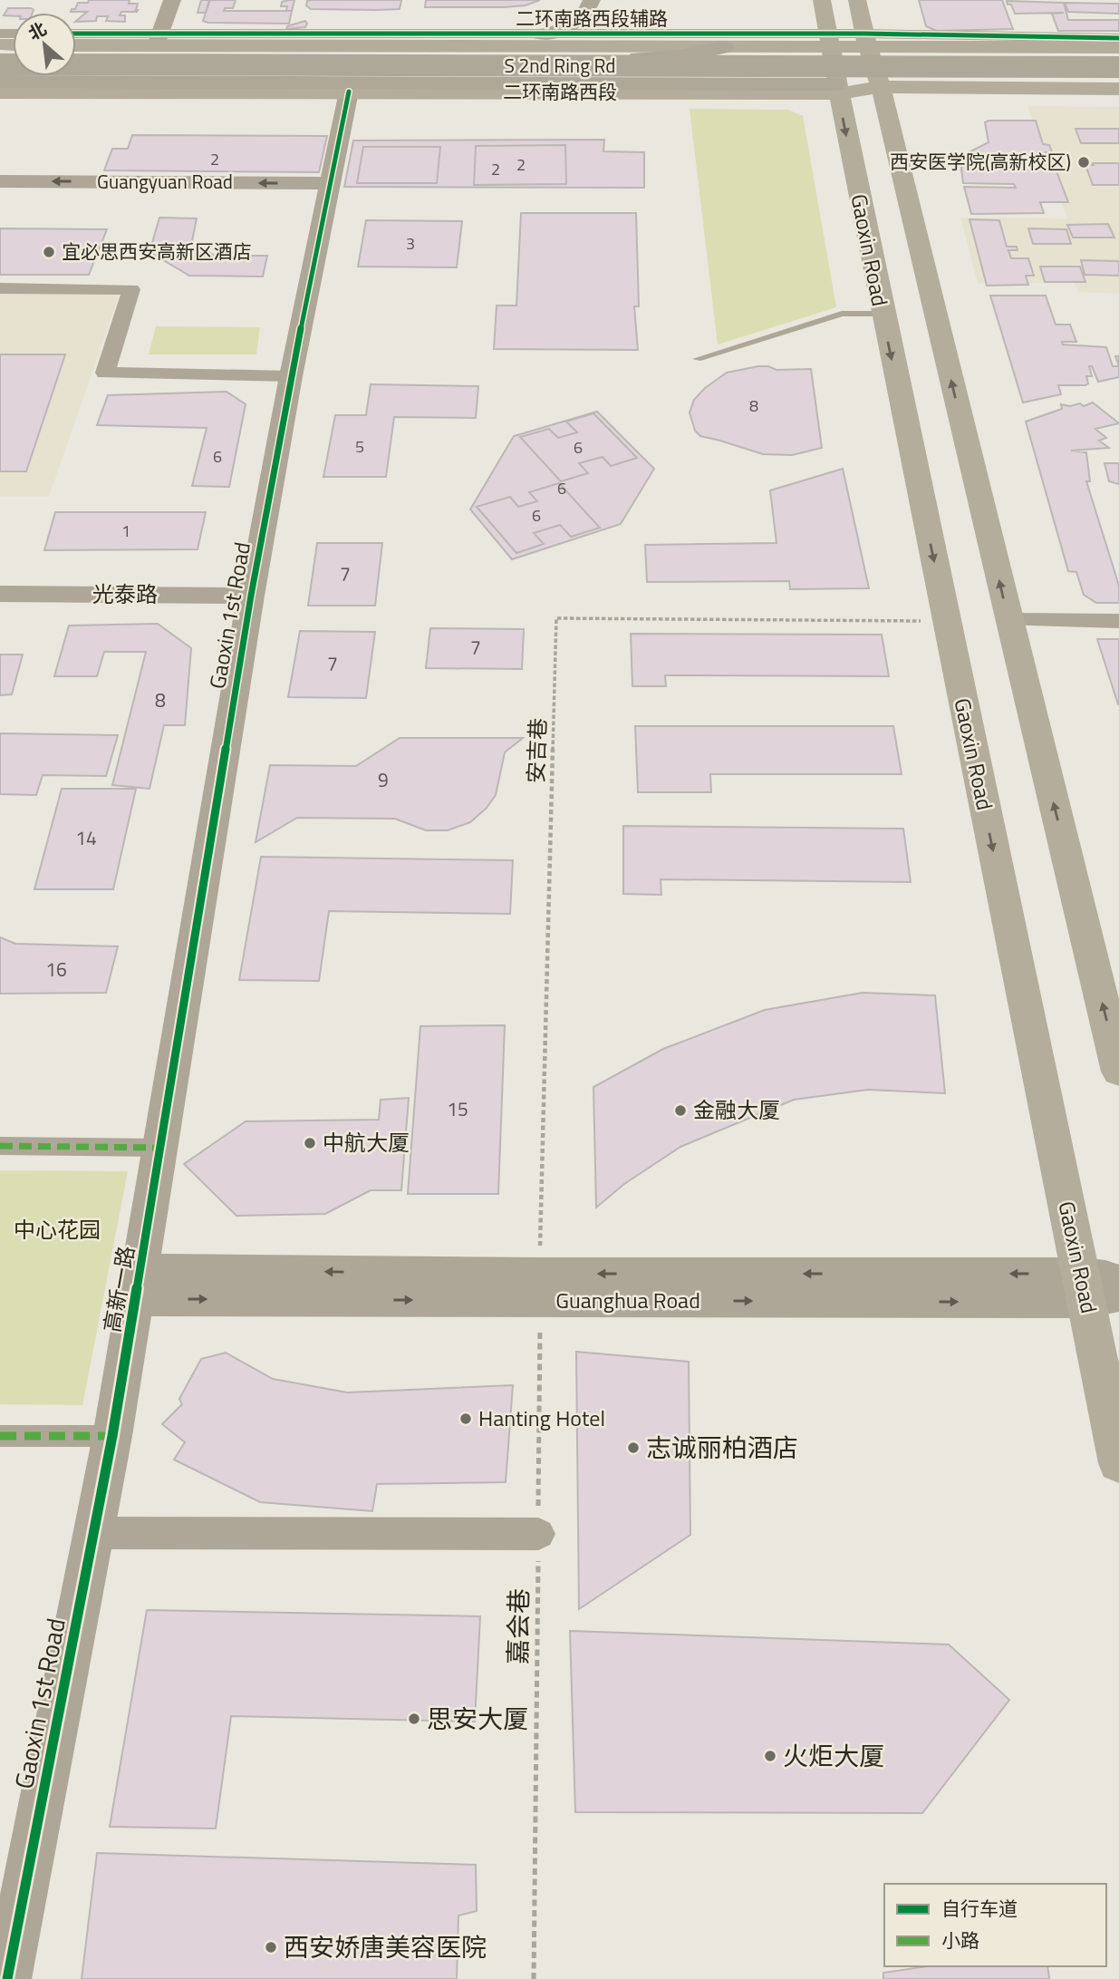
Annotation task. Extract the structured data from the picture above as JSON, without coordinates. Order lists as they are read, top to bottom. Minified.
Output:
{"streets":{"highway":["S 2nd Ring Rd"],"main road":["二环南路西段","Gaoxin Road"],"street":["二环南路西段辅路","Guangyuan Road","光泰路","Gaoxin 1st Road","高新一路","Guanghua Road"],"path":["安吉巷","嘉会巷"]},"crossings":[["二环南路西段辅路","Gaoxin Road"],["二环南路西段","Gaoxin Road"],["二环南路西段","Gaoxin 1st Road"],["Guangyuan Road","Gaoxin 1st Road"],["Gaoxin Road","安吉巷"],["Gaoxin Road","Guanghua Road"],["光泰路","Gaoxin 1st Road"],["Gaoxin 1st Road","高新一路"],["安吉巷","Guanghua Road"],["安吉巷","嘉会巷"],["高新一路","Guanghua Road"],["Guanghua Road","嘉会巷"]],"one_way":["Guangyuan Road"],"parks":["中心花园"],"places":["西安医学院(高新校区)","宜必思西安高新区酒店","金融大厦","中航大厦","Hanting Hotel","志诚丽柏酒店","思安大厦","火炬大厦","西安娇唐美容医院"],"house_numbers":["2","2","2","3","8","5","6","6","6","6","1","7","7","7","8","9","14","16","15"],"legend":["自行车道","小路"],"north":"top left"}
